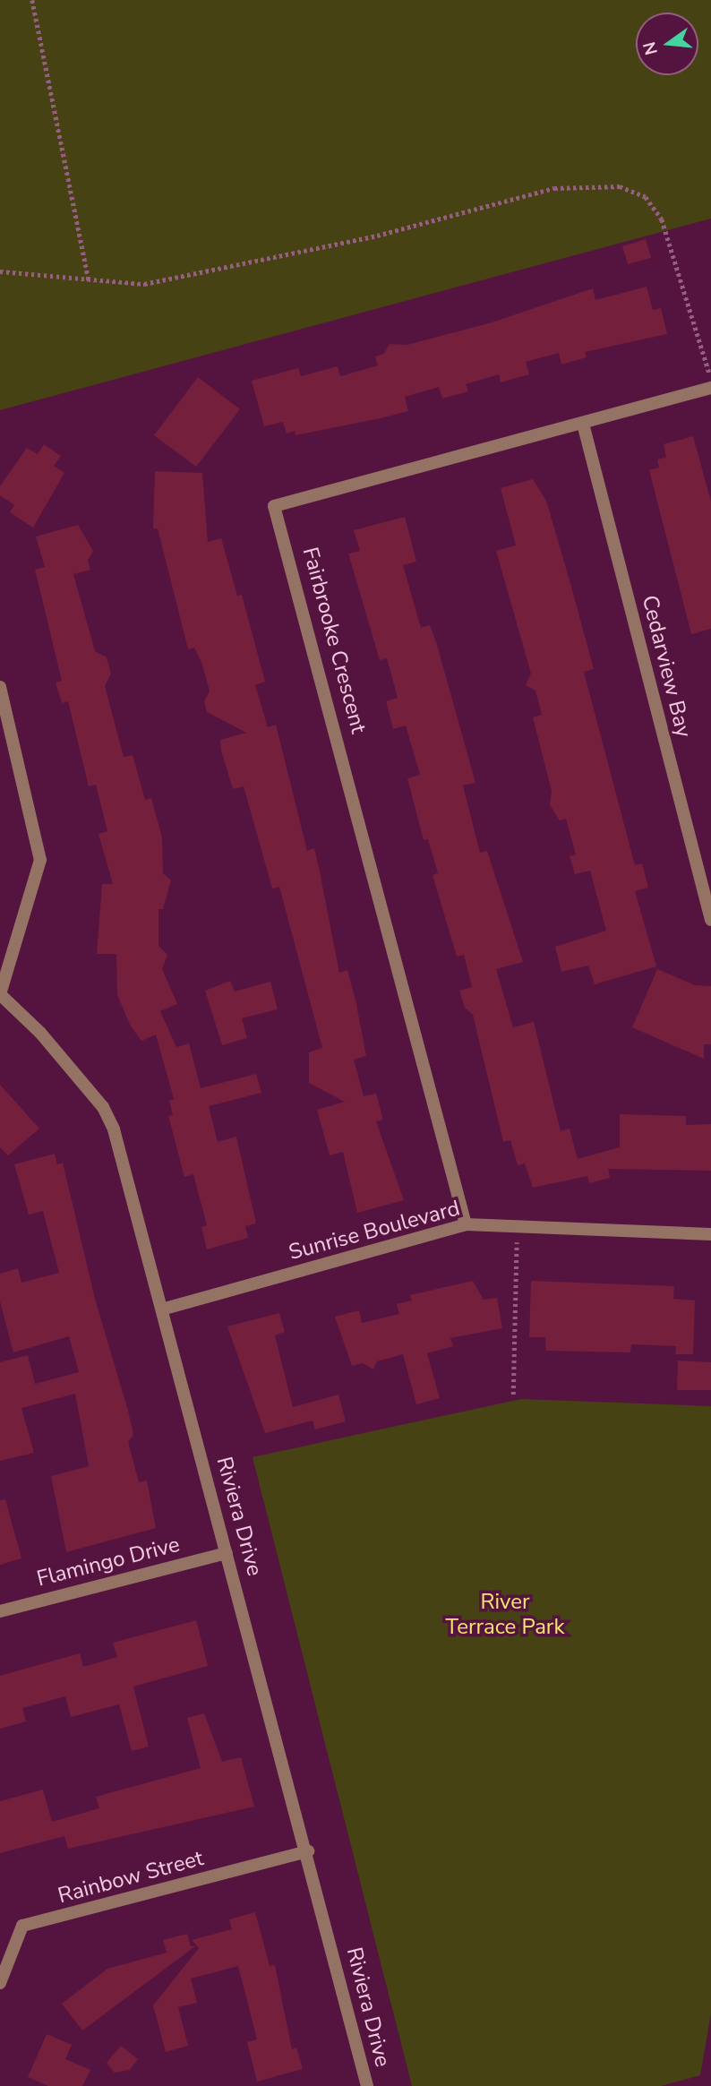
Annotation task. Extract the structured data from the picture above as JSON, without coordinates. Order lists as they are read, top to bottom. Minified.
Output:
{"streets":{"street":["Fairbrooke Crescent","Cedarview Bay","Sunrise Boulevard","Riviera Drive","Flamingo Drive","Rainbow Street"]},"crossings":[["Fairbrooke Crescent","Cedarview Bay"],["Fairbrooke Crescent","Sunrise Boulevard"],["Sunrise Boulevard","Riviera Drive"],["Riviera Drive","Flamingo Drive"],["Riviera Drive","Rainbow Street"]],"parks":["River Terrace Park"],"north":"left"}
